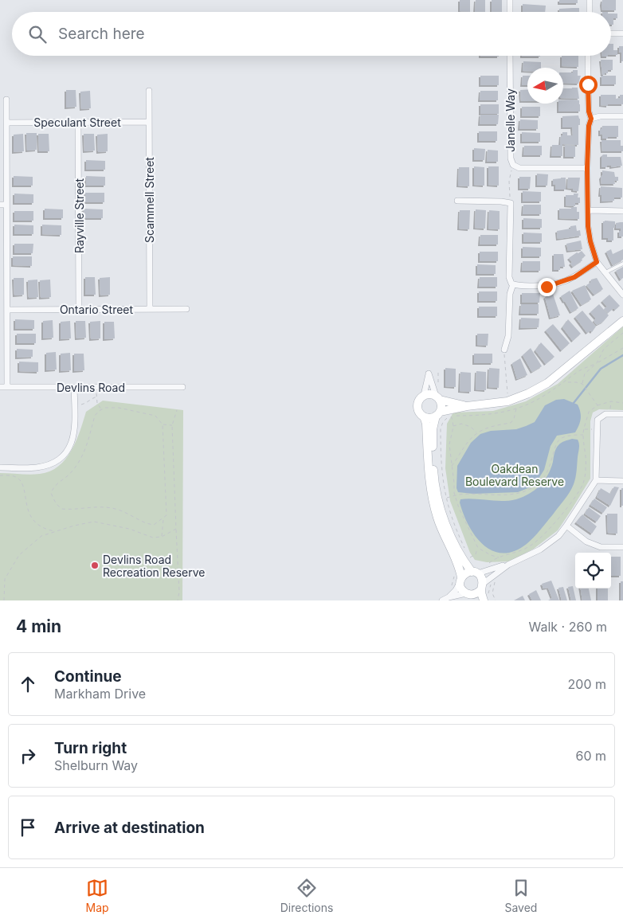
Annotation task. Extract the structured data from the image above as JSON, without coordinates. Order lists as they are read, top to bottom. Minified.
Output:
{"streets":{"street":["Janelle Way","Speculant Street","Scammell Street","Rayville Street","Ontario Street","Devlins Road"]},"crossings":[["Speculant Street","Scammell Street"],["Speculant Street","Rayville Street"],["Scammell Street","Ontario Street"],["Rayville Street","Ontario Street"]],"parks":["Oakdean Boulevard Reserve"],"places":["Devlins Road Recreation Reserve"],"north":"left","page":{"search":"Search here","heading":["4 min","Walk · 260 m"],"list":[["Continue","Markham Drive","200 m"],["Turn right","Shelburn Way","60 m"],"Arrive at destination"],"nav":["Map","Directions","Saved"]}}
